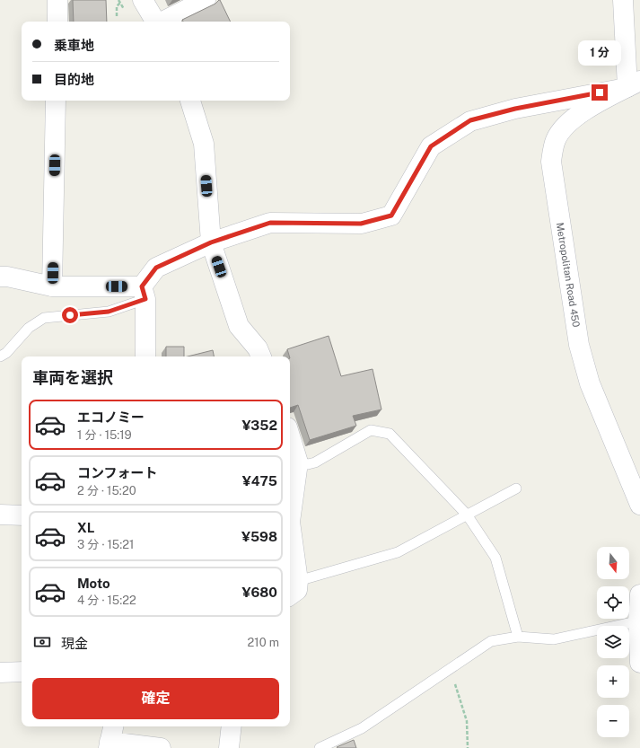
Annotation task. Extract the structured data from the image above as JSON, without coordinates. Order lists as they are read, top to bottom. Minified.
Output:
{"streets":{"street":["Metropolitan Road 450"]},"north":"bottom","page":{"banner":["乗車地","目的地"],"bubble":"1 分","heading":"車両を選択","list":[{"name":"エコノミー","note":"1 分 · 15:19","value":"¥352"},{"name":"コンフォート","note":"2 分 · 15:20","value":"¥475"},{"name":"XL","note":"3 分 · 15:21","value":"¥598"},{"name":"Moto","note":"4 分 · 15:22","value":"¥680"}],"map_buttons":["+","−"],"pay":["現金","210 m"],"buttons":"確定"}}
